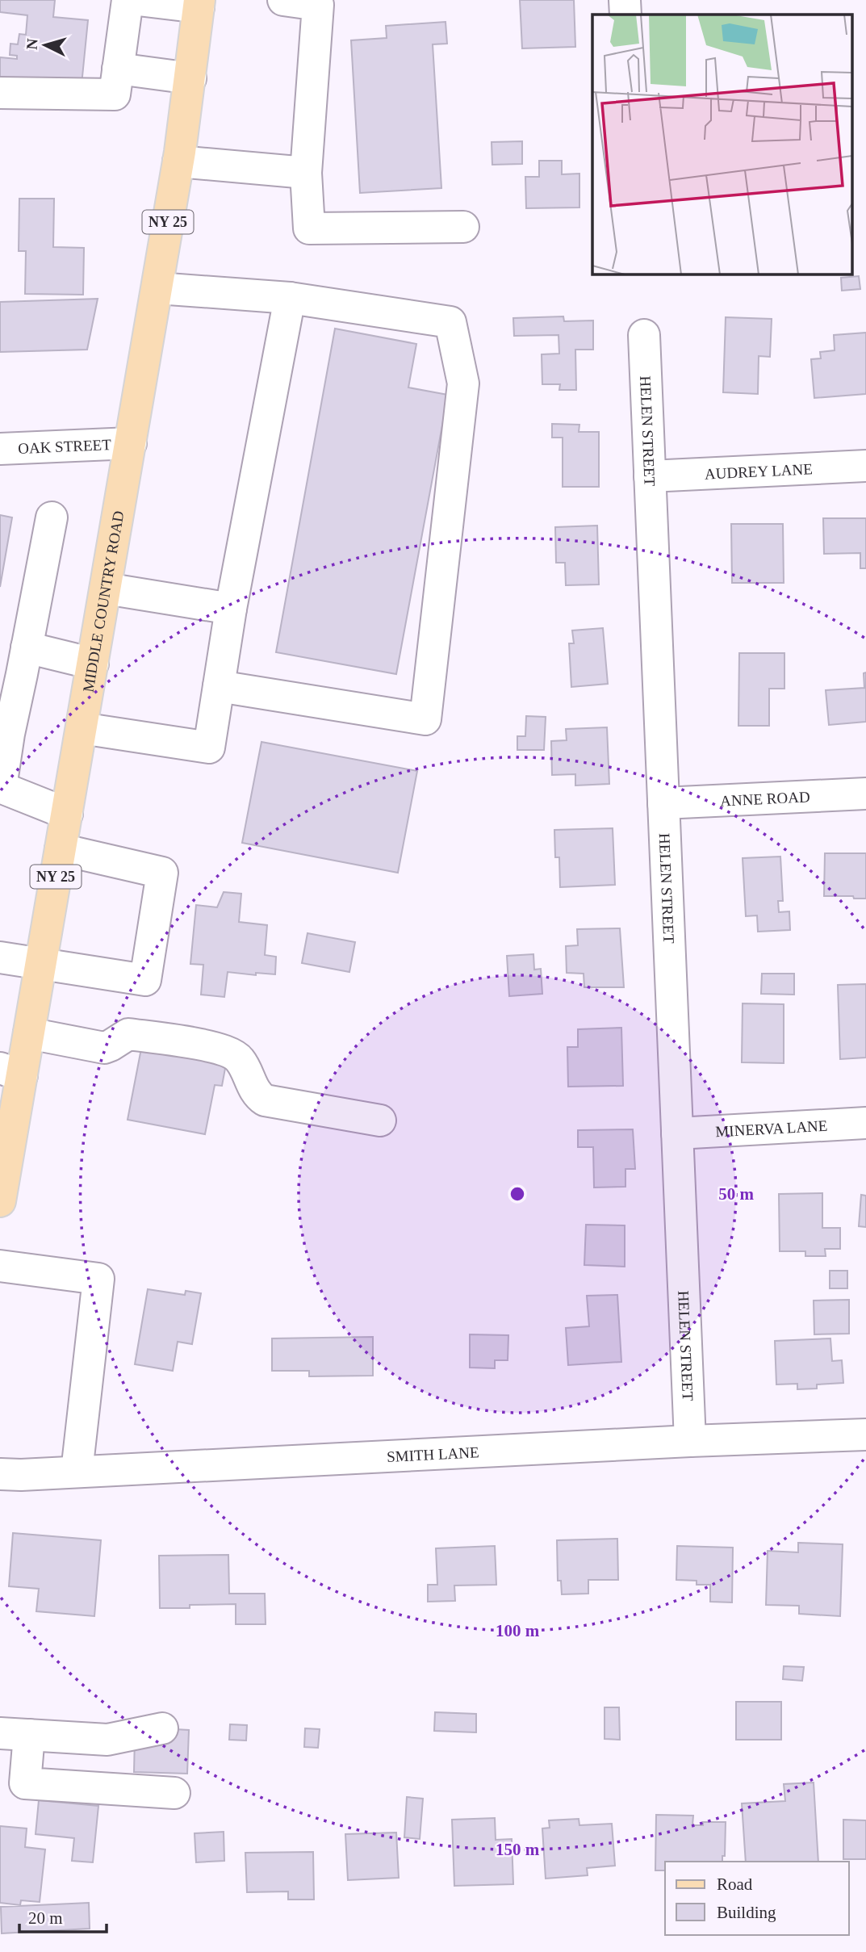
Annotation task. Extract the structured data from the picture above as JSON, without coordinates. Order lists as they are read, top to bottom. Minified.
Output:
{"streets":{"main road":["NY 25","MIDDLE COUNTRY ROAD"],"street":["HELEN STREET","OAK STREET","AUDREY LANE","ANNE ROAD","MINERVA LANE","SMITH LANE"]},"crossings":[["HELEN STREET","AUDREY LANE"],["HELEN STREET","ANNE ROAD"],["HELEN STREET","MINERVA LANE"],["HELEN STREET","SMITH LANE"],["OAK STREET","MIDDLE COUNTRY ROAD"]],"legend":["Road","Building"],"scale_bar":"20 m","north":"left","rings":["50 m","100 m","150 m"]}
